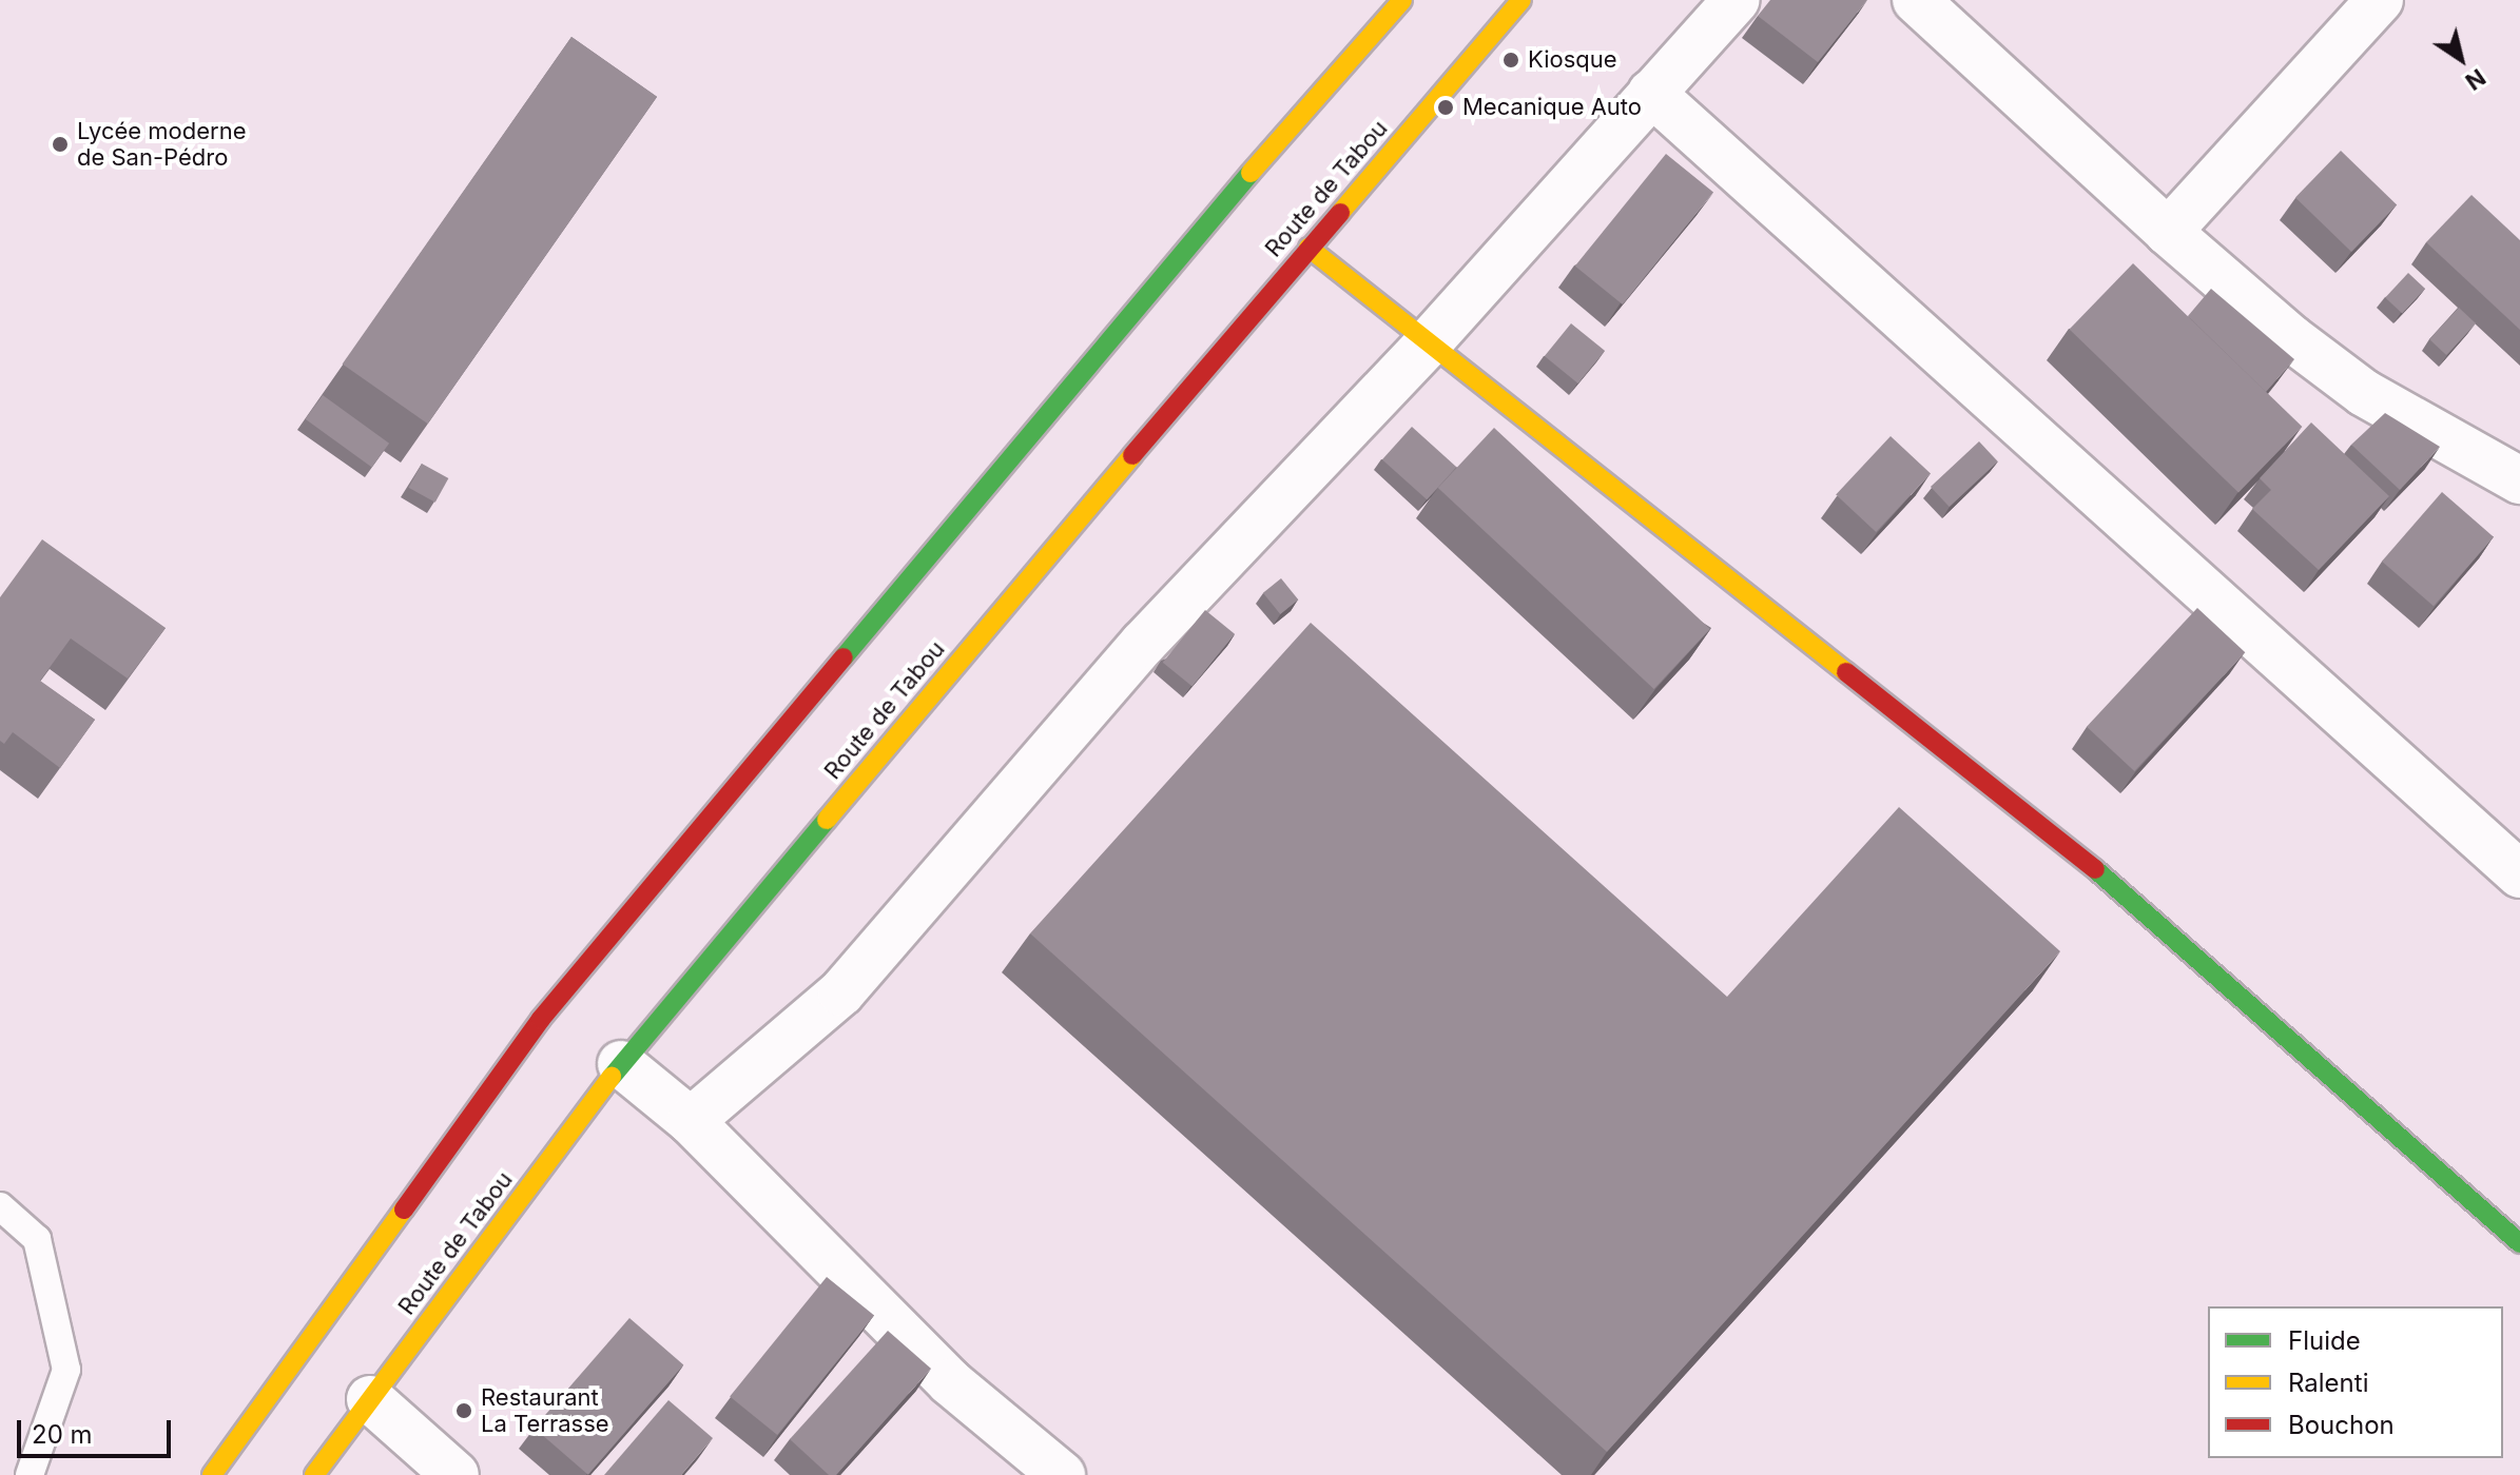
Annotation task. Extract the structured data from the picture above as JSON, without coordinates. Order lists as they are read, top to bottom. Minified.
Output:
{"streets":{"main road":["Route de Tabou"]},"places":["Kiosque","Mecanique Auto","Lycée moderne de San-Pédro","Restaurant La Terrasse"],"legend":["Fluide","Ralenti","Bouchon"],"scale_bar":"20 m","north":"bottom right"}
